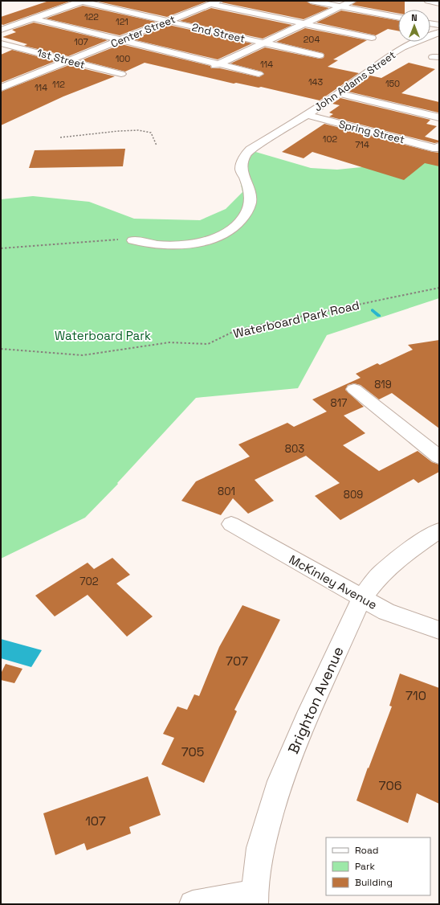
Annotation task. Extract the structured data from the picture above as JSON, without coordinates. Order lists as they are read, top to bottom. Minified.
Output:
{"streets":{"street":["Center Street","2nd Street","1st Street","John Adams Street","Spring Street","McKinley Avenue","Brighton Avenue"],"path":["Waterboard Park Road"]},"crossings":[["Center Street","2nd Street"],["Center Street","1st Street"],["John Adams Street","Spring Street"],["McKinley Avenue","Brighton Avenue"]],"parks":["Waterboard Park"],"house_numbers":["122","121","204","107","100","114","143","150","112","114","102","714","819","817","803","801","809","702","707","710","705","706","107"],"legend":["Road","Park","Building"],"north":"top"}
